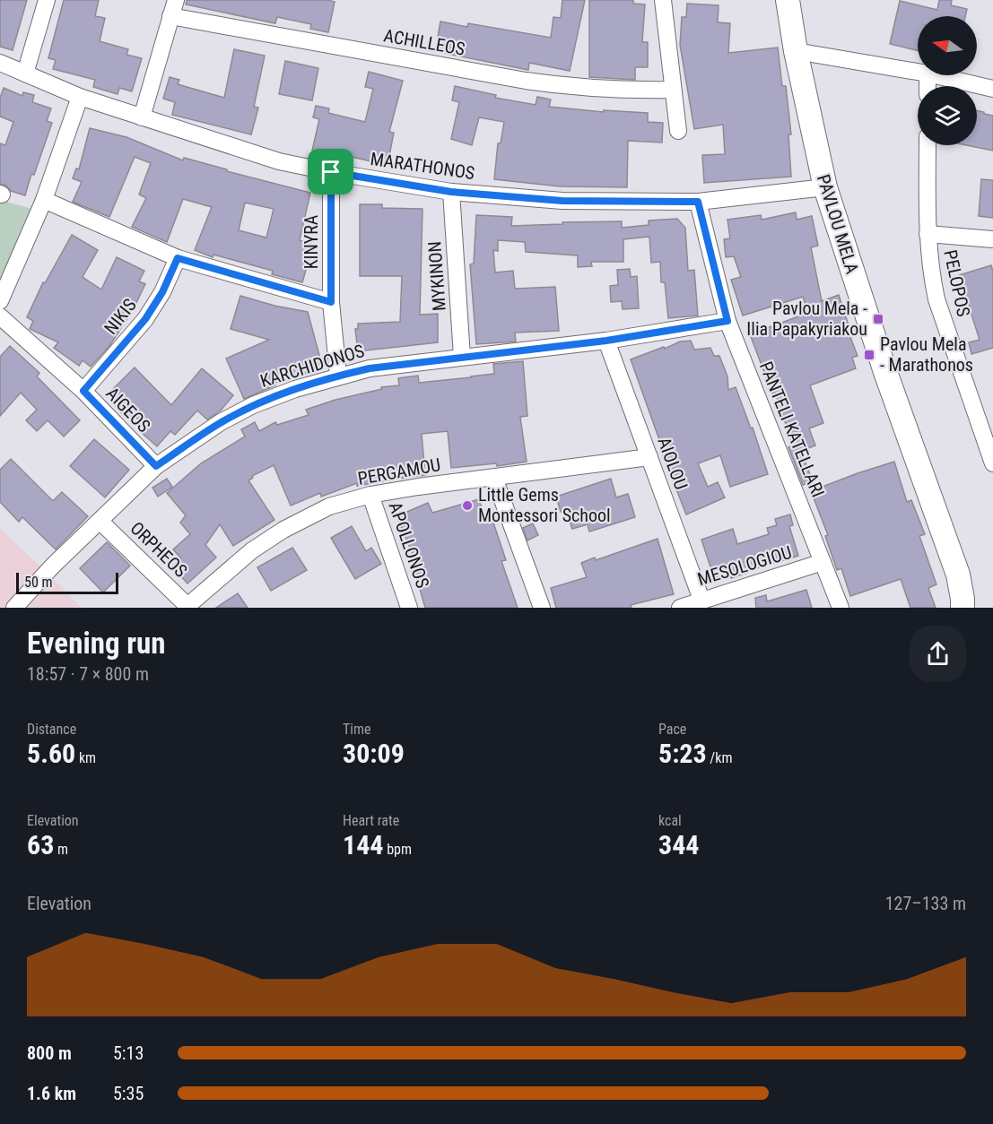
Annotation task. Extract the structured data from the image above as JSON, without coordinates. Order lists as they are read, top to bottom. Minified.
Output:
{"streets":{"street":["ACHILLEOS","MARATHONOS","PAVLOU MELA","KINYRA","MYKINON","PELOPOS","NIKIS","KARCHIDONOS","AIGEOS","PANTELI KATELLARI","AIOLOU","PERGAMOU","APOLLONOS","ORPHEOS","MESOLOGIOU"]},"crossings":[["MARATHONOS","PAVLOU MELA"],["MARATHONOS","KINYRA"],["MARATHONOS","MYKINON"],["MARATHONOS","PANTELI KATELLARI"],["KINYRA","KARCHIDONOS"],["MYKINON","KARCHIDONOS"],["NIKIS","AIGEOS"],["KARCHIDONOS","AIGEOS"],["KARCHIDONOS","PANTELI KATELLARI"],["KARCHIDONOS","AIOLOU"],["KARCHIDONOS","ORPHEOS"],["PANTELI KATELLARI","MESOLOGIOU"],["AIOLOU","PERGAMOU"],["AIOLOU","MESOLOGIOU"],["PERGAMOU","APOLLONOS"],["PERGAMOU","ORPHEOS"]],"places":{"transit":["Pavlou Mela - Ilia Papakyriakou","Pavlou Mela - Marathonos"],"other":["Little Gems Montessori School"]},"scale_bar":"50 m","north":"left","page":{"scale":"50 m","heading":["Evening run","18:57 · 7 × 800 m"],"stats":[["Distance","5.60 km"],["Time","30:09"],["Pace","5:23 /km"],["Elevation","63 m"],["Heart rate","144 bpm"],["kcal","344"]],"chart":["Elevation","127–133 m"],"list":[{"name":"800 m","note":"5:13"},{"name":"1.6 km","note":"5:35"}]}}
